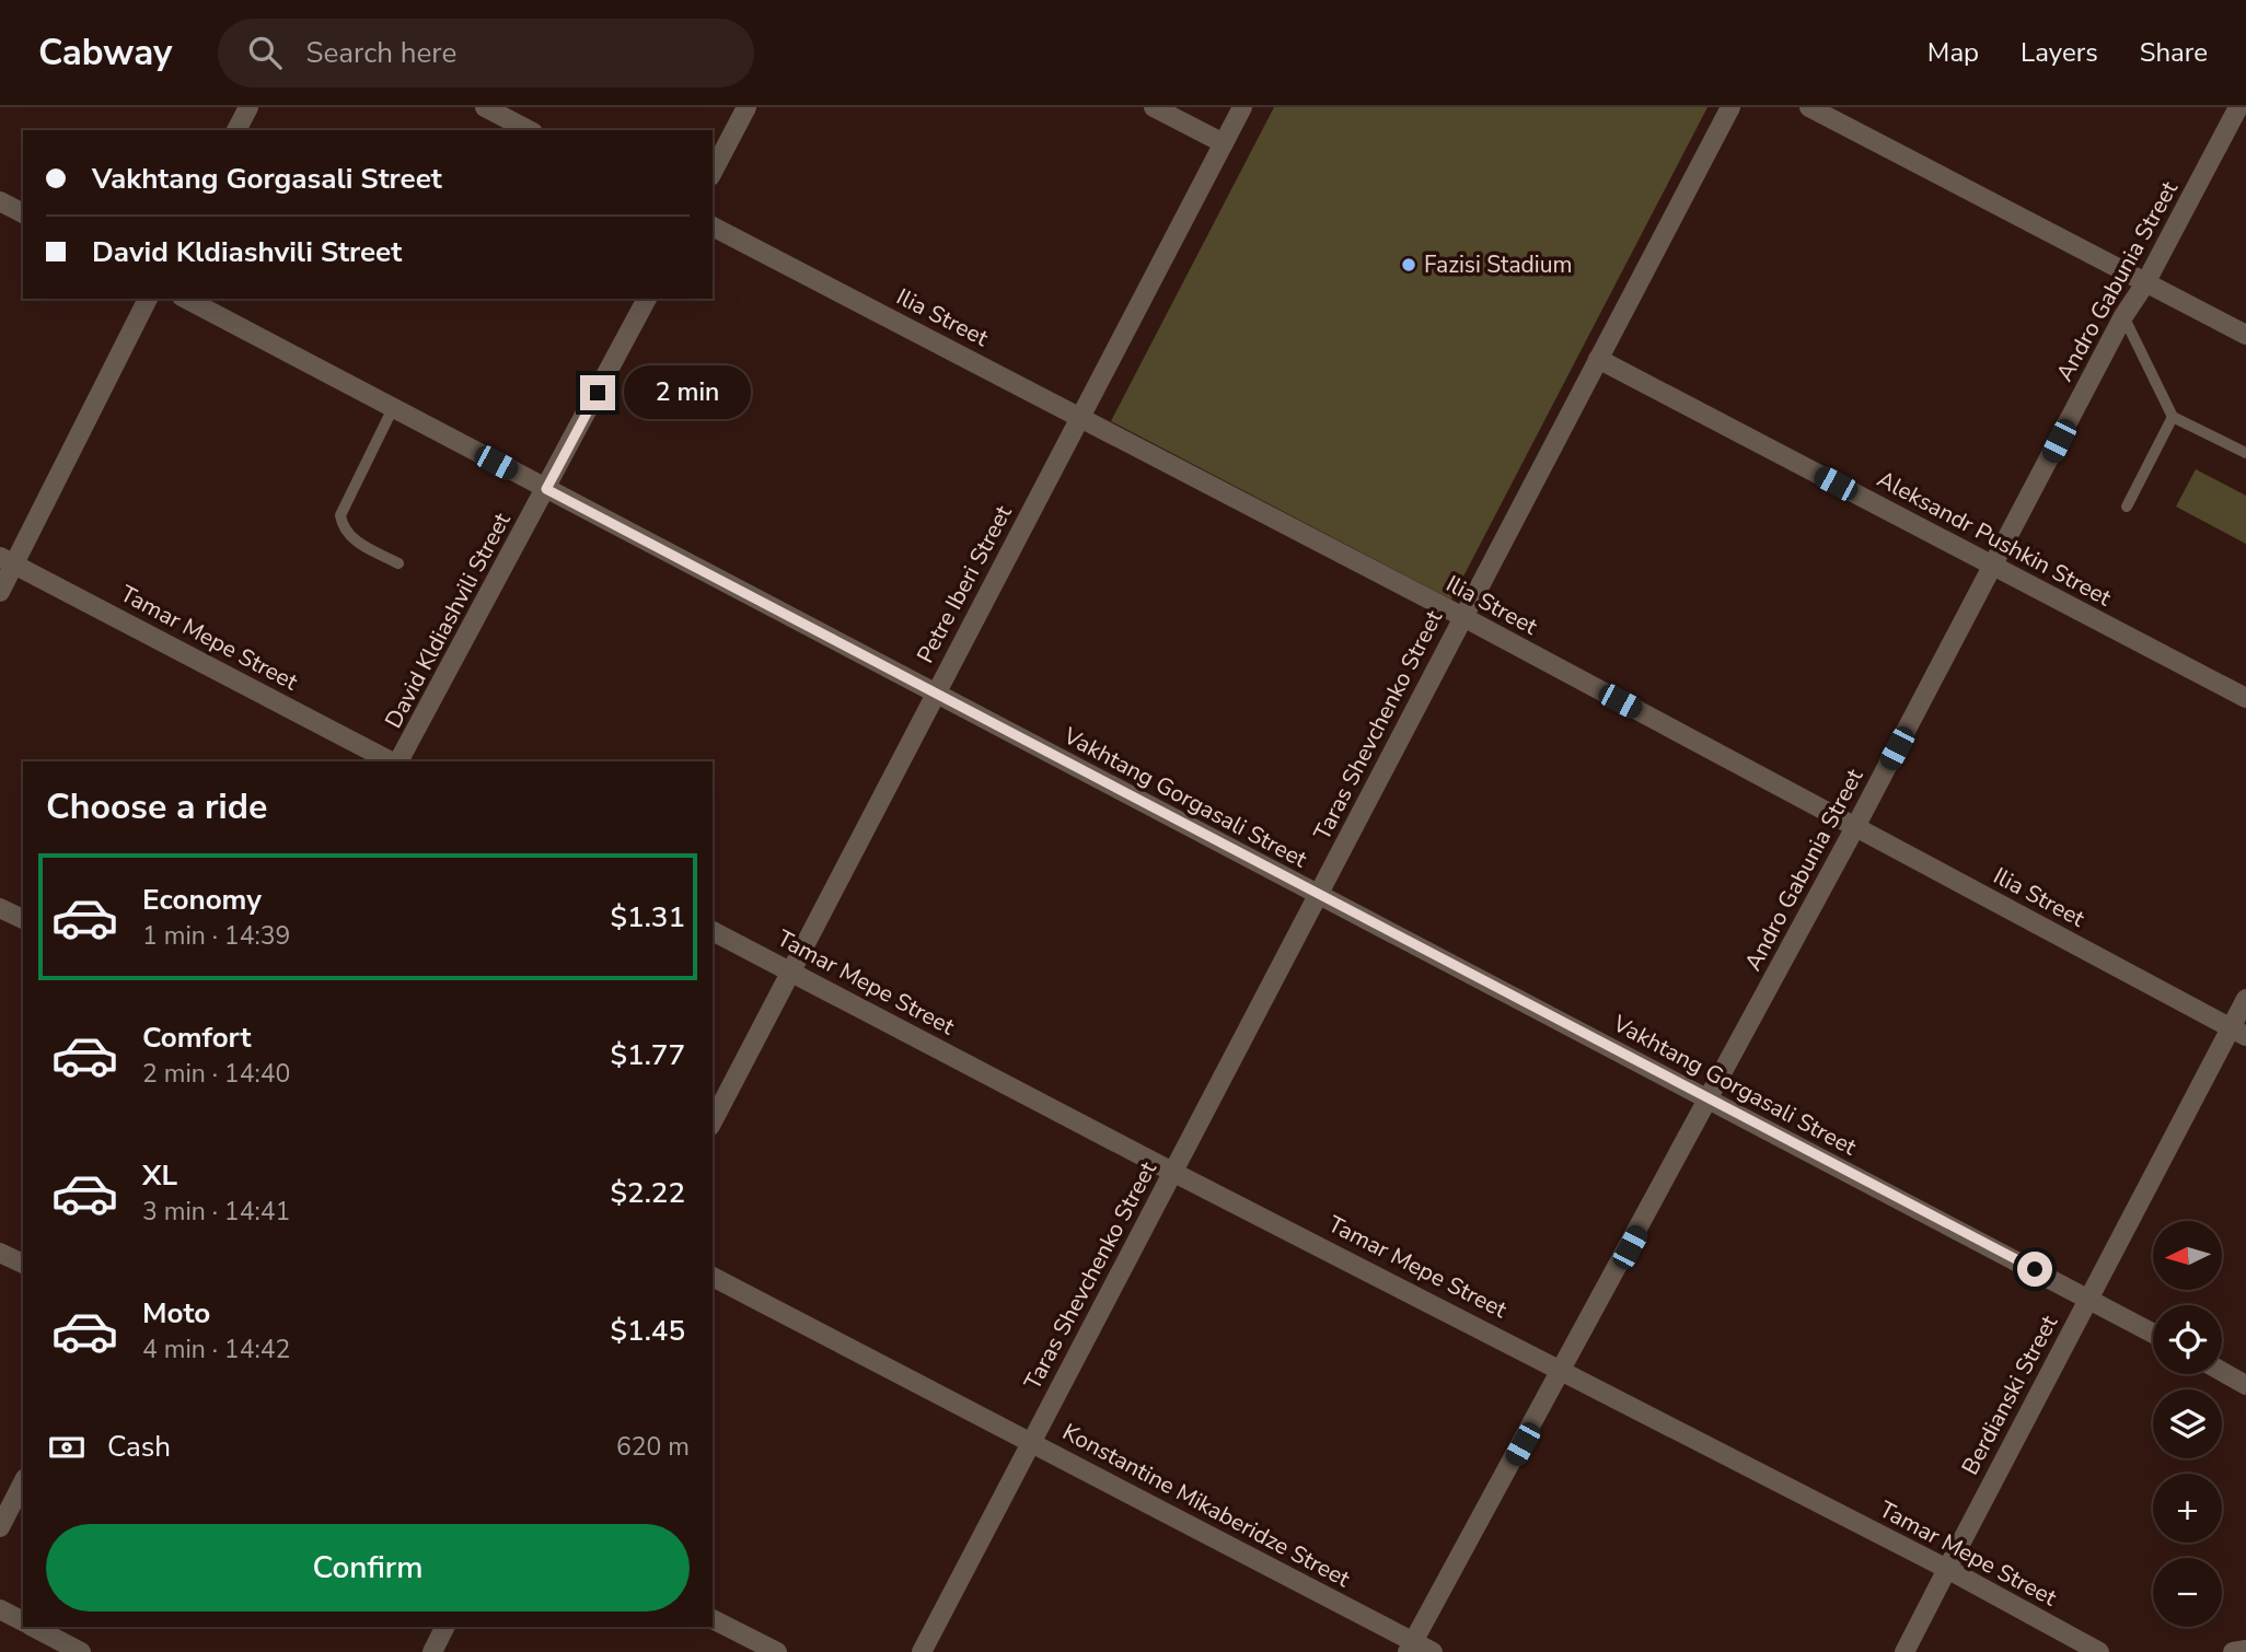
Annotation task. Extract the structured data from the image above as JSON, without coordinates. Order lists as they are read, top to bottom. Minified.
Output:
{"streets":{"street":["Andro Gabunia Street","Ilia Street","Aleksandr Pushkin Street","Petre Iberi Street","David Kldiashvili Street","Tamar Mepe Street","Taras Shevchenko Street","Vakhtang Gorgasali Street","Berdianski Street","Konstantine Mikaberidze Street"]},"crossings":[["Andro Gabunia Street","Ilia Street"],["Andro Gabunia Street","Aleksandr Pushkin Street"],["Andro Gabunia Street","Tamar Mepe Street"],["Andro Gabunia Street","Vakhtang Gorgasali Street"],["Andro Gabunia Street","Konstantine Mikaberidze Street"],["Ilia Street","Petre Iberi Street"],["Ilia Street","Taras Shevchenko Street"],["Ilia Street","Berdianski Street"],["Aleksandr Pushkin Street","Taras Shevchenko Street"],["Petre Iberi Street","Tamar Mepe Street"],["Petre Iberi Street","Vakhtang Gorgasali Street"],["David Kldiashvili Street","Vakhtang Gorgasali Street"],["Tamar Mepe Street","Taras Shevchenko Street"],["Tamar Mepe Street","Berdianski Street"],["Taras Shevchenko Street","Vakhtang Gorgasali Street"],["Taras Shevchenko Street","Konstantine Mikaberidze Street"],["Vakhtang Gorgasali Street","Berdianski Street"]],"places":["Fazisi Stadium"],"north":"left","page":{"header":"Cabway","search":"Search here","nav":["Map","Layers","Share"],"banner":["Vakhtang Gorgasali Street","David Kldiashvili Street"],"bubble":"2 min","heading":"Choose a ride","list":[{"name":"Economy","note":"1 min · 14:39","value":"$1.31"},{"name":"Comfort","note":"2 min · 14:40","value":"$1.77"},{"name":"XL","note":"3 min · 14:41","value":"$2.22"},{"name":"Moto","note":"4 min · 14:42","value":"$1.45"}],"map_buttons":["+","−"],"pay":["Cash","620 m"],"buttons":"Confirm"}}
